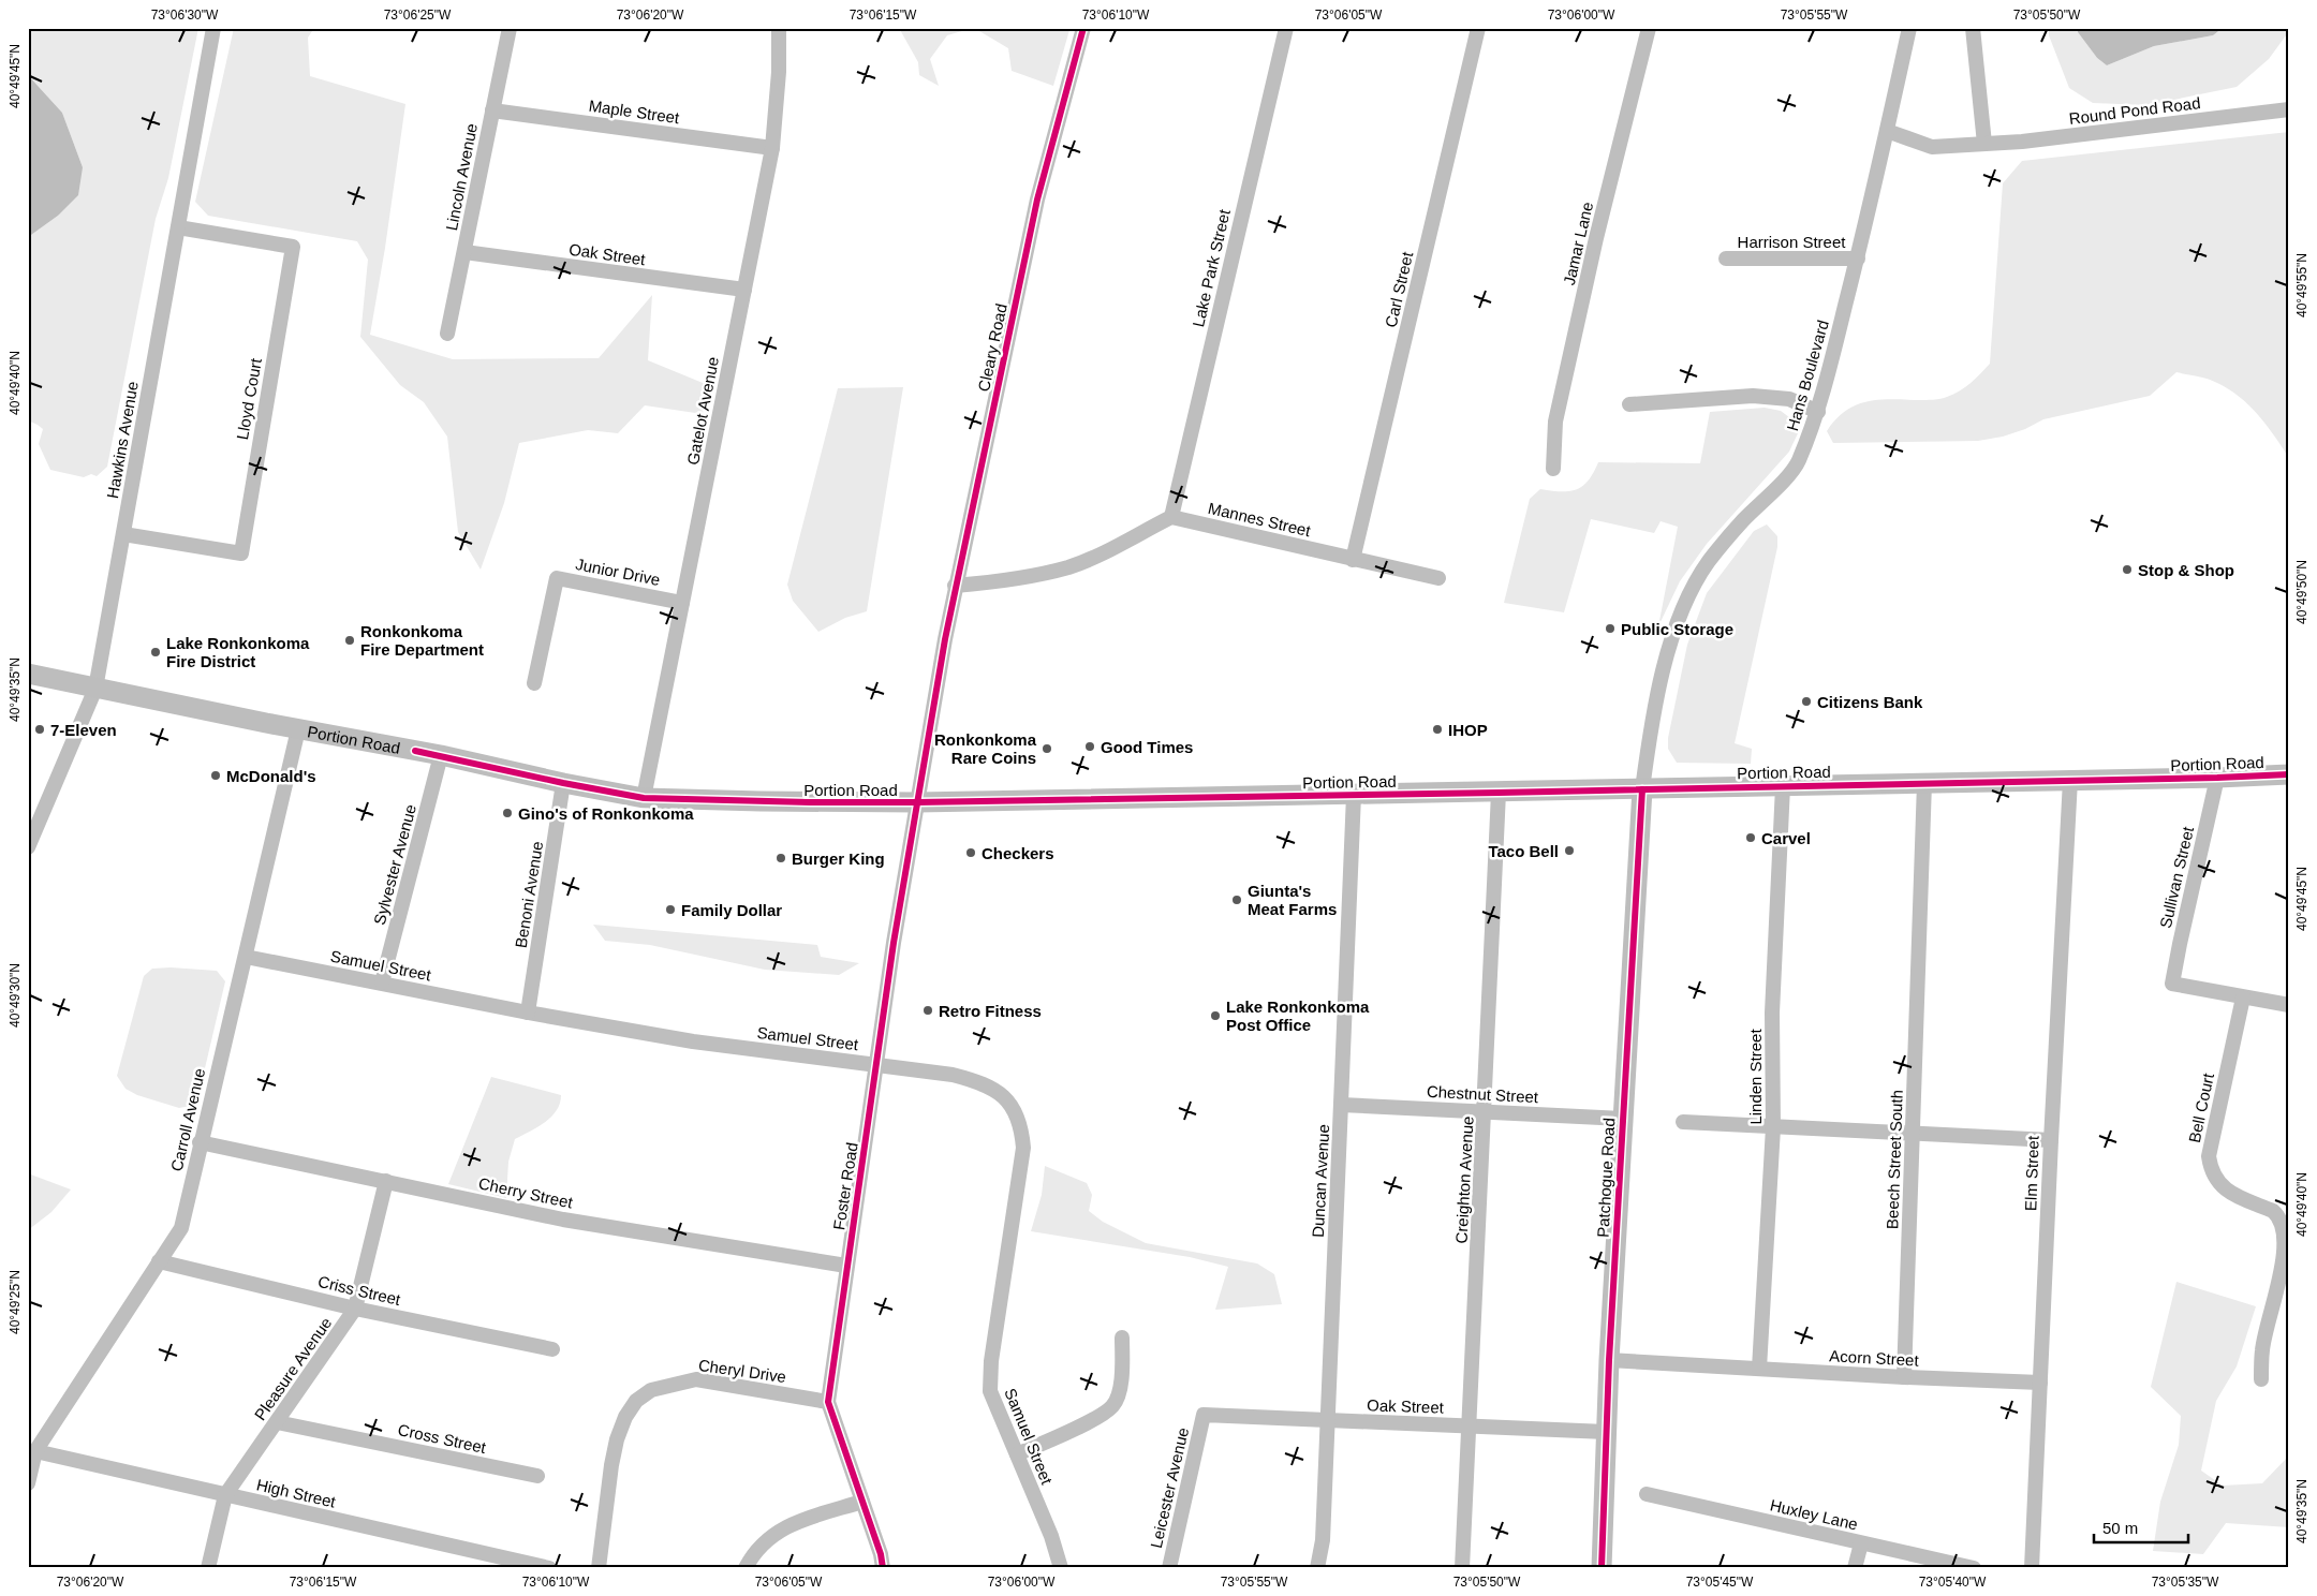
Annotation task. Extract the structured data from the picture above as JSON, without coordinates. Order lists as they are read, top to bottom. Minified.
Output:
{"streets":{"main road":["Portion Road","Patchogue Road"],"street":["Round Pond Road","Maple Street","Lincoln Avenue","Harrison Street","Jamar Lane","Oak Street","Lake Park Street","Carl Street","Cleary Road","Hans Boulevard","Lloyd Court","Gatelot Avenue","Hawkins Avenue","Mannes Street","Junior Drive","Sylvester Avenue","Sullivan Street","Benoni Avenue","Samuel Street","Linden Street","Chestnut Street","Bell Court","Carroll Avenue","Beech Street South","Elm Street","Creighton Avenue","Duncan Avenue","Foster Road","Cherry Street","Criss Street","Acorn Street","Pleasure Avenue","Cheryl Drive","Cross Street","Leicester Avenue","High Street","Huxley Lane"]},"crossings":[["Round Pond Road","Hans Boulevard"],["Maple Street","Lincoln Avenue"],["Maple Street","Gatelot Avenue"],["Lincoln Avenue","Oak Street"],["Harrison Street","Hans Boulevard"],["Oak Street","Gatelot Avenue"],["Oak Street","Patchogue Road"],["Oak Street","Creighton Avenue"],["Oak Street","Duncan Avenue"],["Oak Street","Leicester Avenue"],["Lake Park Street","Mannes Street"],["Carl Street","Mannes Street"],["Cleary Road","Portion Road"],["Cleary Road","Foster Road"],["Hans Boulevard","Portion Road"],["Hans Boulevard","Patchogue Road"],["Lloyd Court","Hawkins Avenue"],["Gatelot Avenue","Junior Drive"],["Gatelot Avenue","Portion Road"],["Hawkins Avenue","Portion Road"],["Portion Road","Sylvester Avenue"],["Portion Road","Sullivan Street"],["Portion Road","Benoni Avenue"],["Portion Road","Linden Street"],["Portion Road","Carroll Avenue"],["Portion Road","Beech Street South"],["Portion Road","Elm Street"],["Portion Road","Patchogue Road"],["Portion Road","Creighton Avenue"],["Portion Road","Duncan Avenue"],["Portion Road","Foster Road"],["Sylvester Avenue","Samuel Street"],["Sullivan Street","Bell Court"],["Benoni Avenue","Samuel Street"],["Samuel Street","Carroll Avenue"],["Samuel Street","Foster Road"],["Linden Street","Acorn Street"],["Chestnut Street","Patchogue Road"],["Chestnut Street","Creighton Avenue"],["Chestnut Street","Duncan Avenue"],["Carroll Avenue","Cherry Street"],["Carroll Avenue","Criss Street"],["Carroll Avenue","High Street"],["Beech Street South","Acorn Street"],["Elm Street","Acorn Street"],["Patchogue Road","Acorn Street"],["Foster Road","Cherry Street"],["Foster Road","Cheryl Drive"],["Cherry Street","Pleasure Avenue"],["Criss Street","Pleasure Avenue"],["Pleasure Avenue","Cross Street"],["Pleasure Avenue","High Street"]],"places":["Stop & Shop","Public Storage","Ronkonkoma Fire Department","Lake Ronkonkoma Fire District","Citizens Bank","7-Eleven","IHOP","Good Times","Ronkonkoma Rare Coins","McDonald's","Gino's of Ronkonkoma","Carvel","Taco Bell","Checkers","Burger King","Giunta's Meat Farms","Family Dollar","Retro Fitness","Lake Ronkonkoma Post Office"],"scale_bar":"50 m","coordinates":["73°06'30\"W","73°06'25\"W","73°06'20\"W","73°06'15\"W","73°06'10\"W","73°06'05\"W","73°06'00\"W","73°05'55\"W","73°05'50\"W","40°49'45\"N","40°49'55\"N","40°49'40\"N","40°49'50\"N","40°49'35\"N","40°49'30\"N","40°49'25\"N","73°05'45\"W","73°05'40\"W","73°05'35\"W"]}
